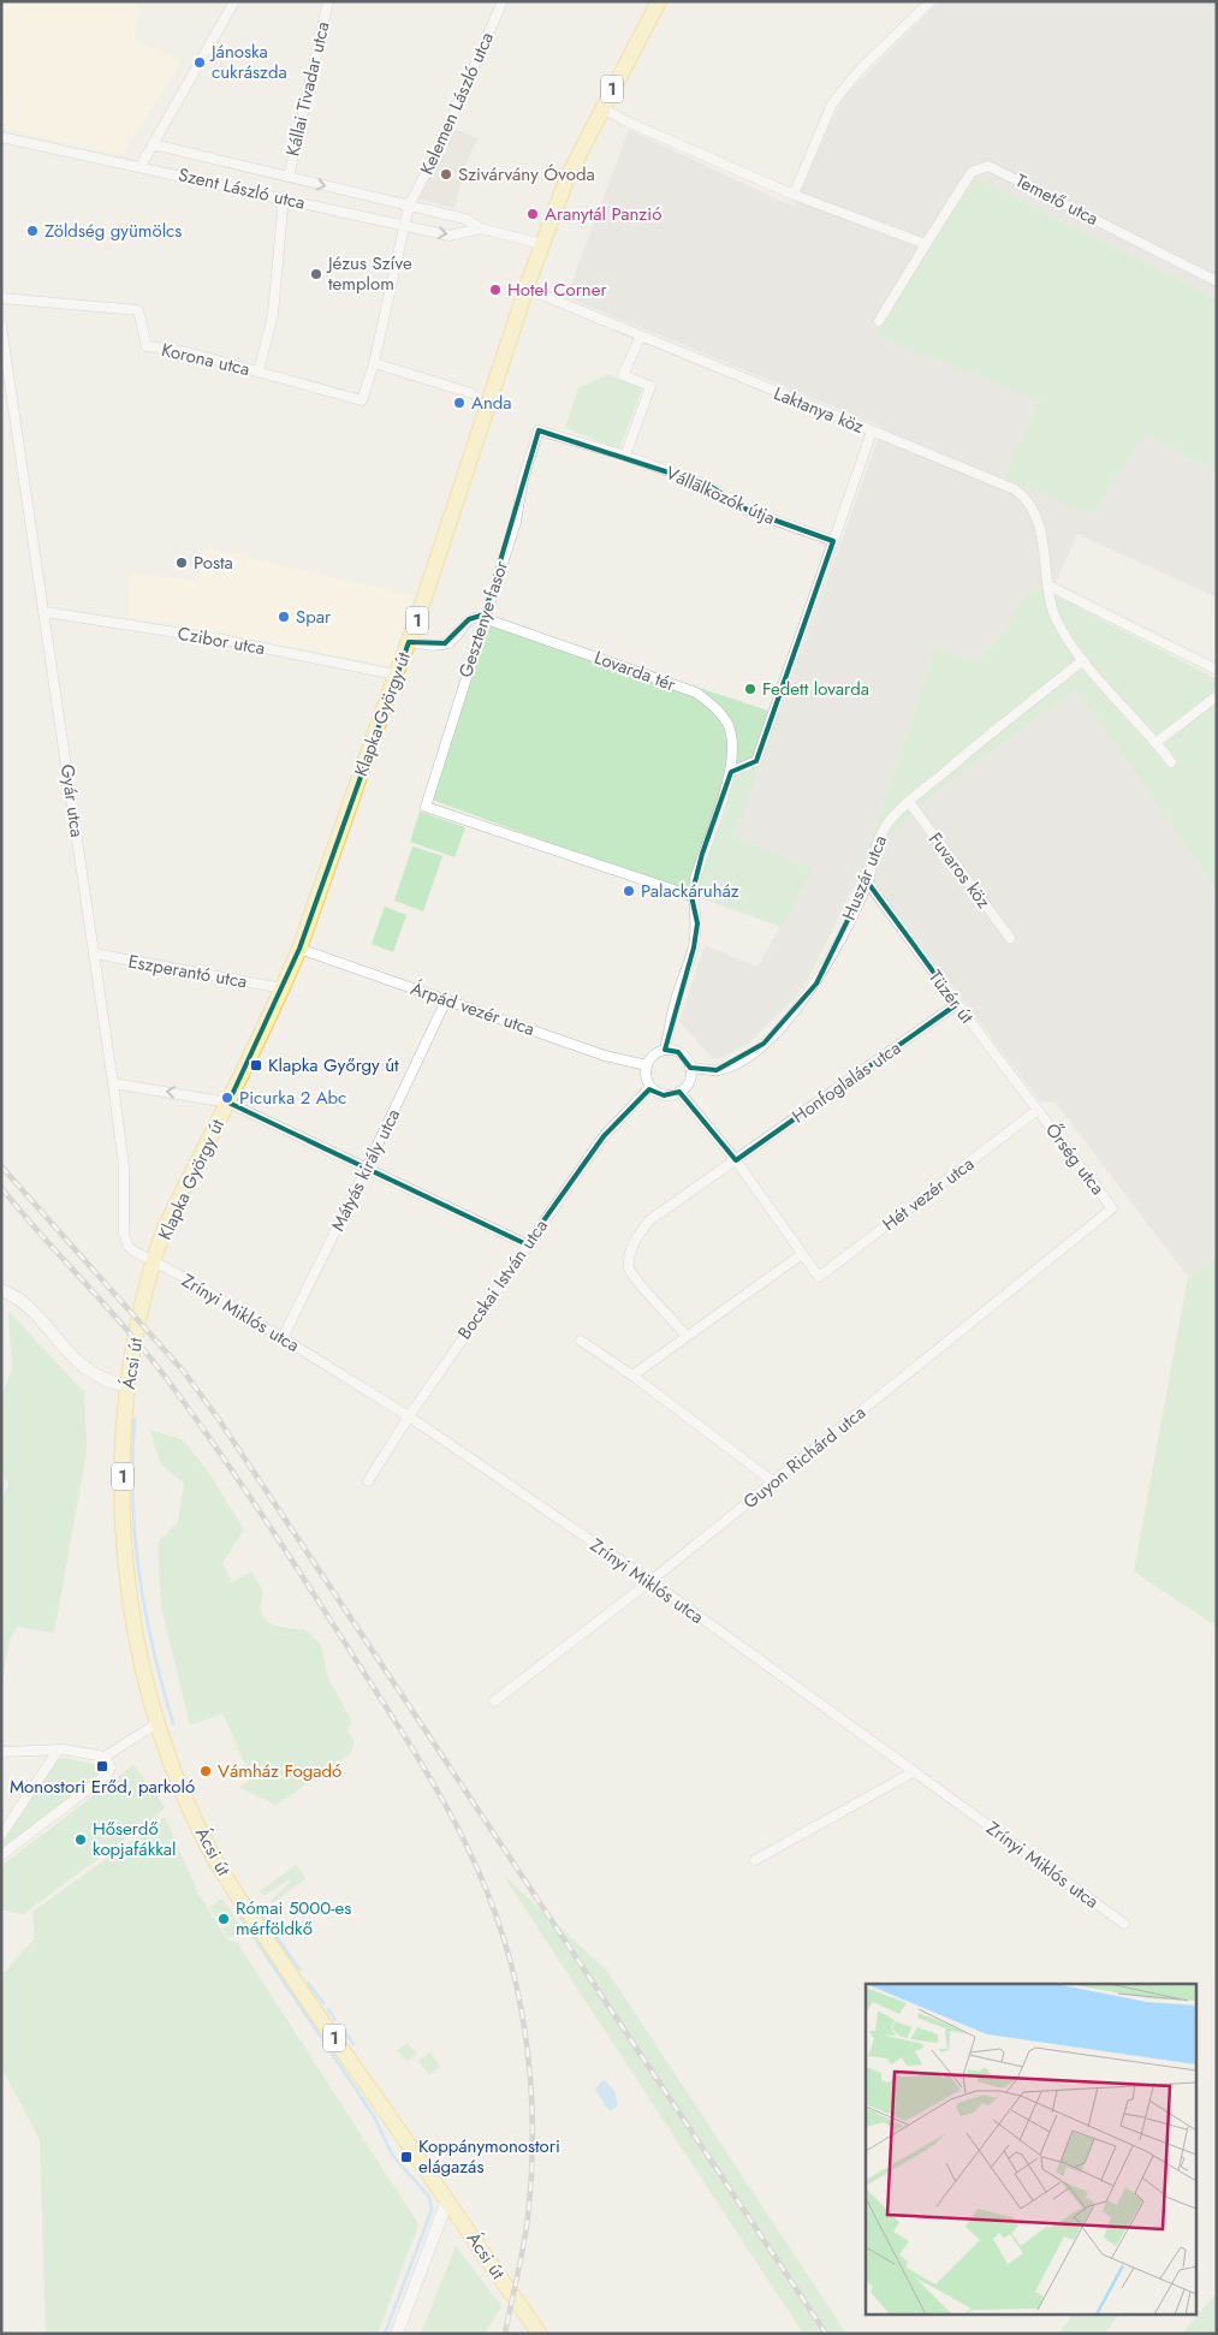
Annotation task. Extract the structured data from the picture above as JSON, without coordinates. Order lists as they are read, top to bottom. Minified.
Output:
{"streets":{"main road":["1","Klapka György út","Ácsi út"],"street":["Kállai Tivadar utca","Kelemen László utca","Szent László utca","Temető utca","Korona utca","Laktanya köz","Vállalkozók útja","Gesztenye fasor","Czibor utca","Lovarda tér","Gyár utca","Fuvaros köz","Huszár utca","Eszperantó utca","Tüzér út","Árpád vezér utca","Honfoglalás utca","Őrség utca","Mátyás király utca","Hét vezér utca","Bocskai István utca","Zrínyi Miklós utca","Guyon Richárd utca"]},"crossings":[["Kállai Tivadar utca","Szent László utca"],["Kelemen László utca","Szent László utca"],["Kelemen László utca","Korona utca"],["Szent László utca","Klapka György út"],["Laktanya köz","Klapka György út"],["Laktanya köz","Huszár utca"],["Vállalkozók útja","Gesztenye fasor"],["Gesztenye fasor","Lovarda tér"],["Czibor utca","Klapka György út"],["Czibor utca","Gyár utca"],["Klapka György út","Gyár utca"],["Klapka György út","Eszperantó utca"],["Klapka György út","Árpád vezér utca"],["Klapka György út","Zrínyi Miklós utca"],["Klapka György út","Ácsi út"],["Gyár utca","Eszperantó utca"],["Gyár utca","Zrínyi Miklós utca"],["Fuvaros köz","Huszár utca"],["Huszár utca","Tüzér út"],["Huszár utca","Árpád vezér utca"],["Huszár utca","Bocskai István utca"],["Tüzér út","Honfoglalás utca"],["Tüzér út","Őrség utca"],["Tüzér út","Hét vezér utca"],["Árpád vezér utca","Mátyás király utca"],["Árpád vezér utca","Bocskai István utca"],["Őrség utca","Hét vezér utca"],["Őrség utca","Guyon Richárd utca"],["Mátyás király utca","Zrínyi Miklós utca"],["Bocskai István utca","Zrínyi Miklós utca"],["Zrínyi Miklós utca","Guyon Richárd utca"]],"places":{"other":["Jánoska cukrászda","Szivárvány Óvoda","Aranytál Panzió","Zöldség gyümölcs","Jézus Szíve templom","Hotel Corner","Anda","Posta","Spar","Fedett lovarda","Palackáruház","Picurka 2 Abc","Vámház Fogadó","Hőserdő kopjafákkal","Római 5000-es mérföldkő"],"transit":["Klapka Győrgy út","Monostori Erőd, parkoló","Koppánymonostori elágazás"]}}
